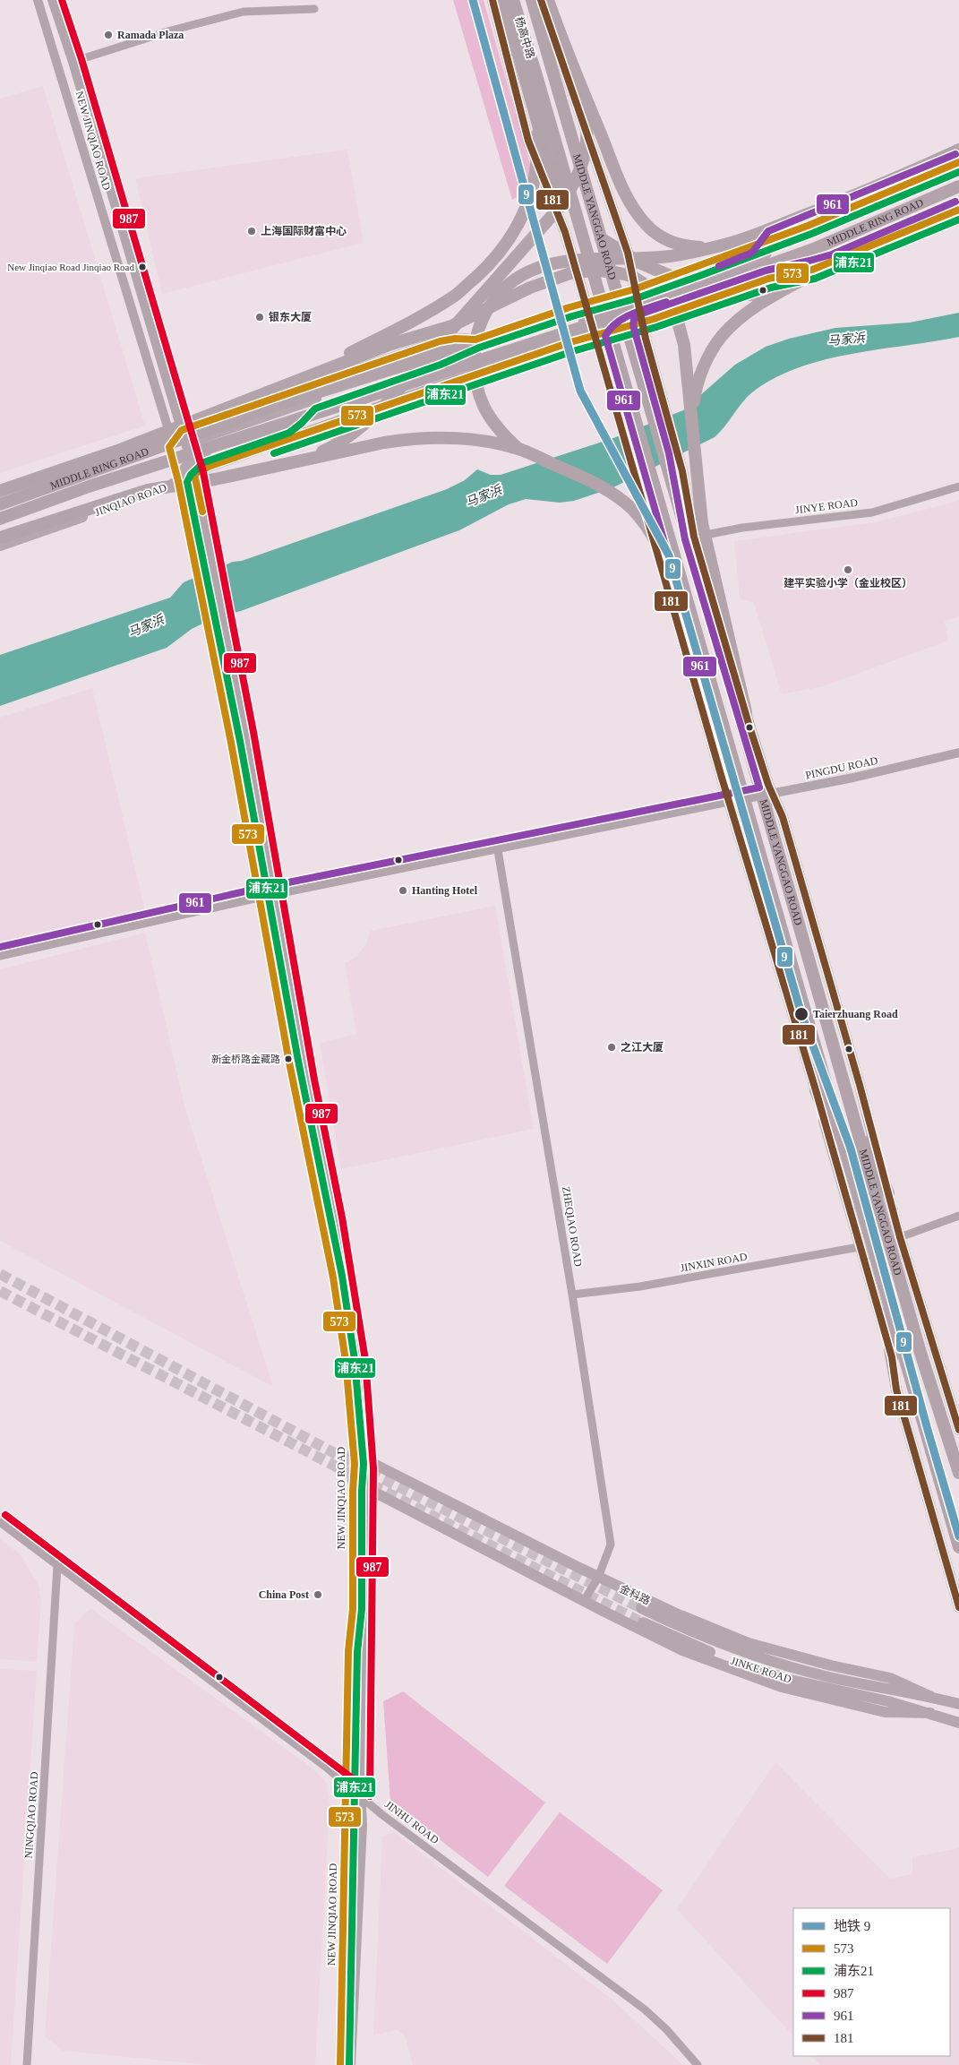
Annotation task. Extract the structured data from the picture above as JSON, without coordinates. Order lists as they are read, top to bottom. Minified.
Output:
{"streets":{"highway":["MIDDLE YANGGAO ROAD","MIDDLE RING ROAD"],"main road":["JINQIAO ROAD","金科路","JINKE ROAD"],"street":["NEW JINQIAO ROAD","JINYE ROAD","PINGDU ROAD","ZHEQIAO ROAD","JINXIN ROAD","NINGQIAO ROAD","JINHU ROAD"]},"crossings":[["NEW JINQIAO ROAD","JINQIAO ROAD"],["NEW JINQIAO ROAD","金科路"],["NEW JINQIAO ROAD","JINHU ROAD"],["MIDDLE YANGGAO ROAD","JINQIAO ROAD"],["MIDDLE YANGGAO ROAD","JINYE ROAD"],["MIDDLE YANGGAO ROAD","PINGDU ROAD"],["ZHEQIAO ROAD","JINXIN ROAD"],["ZHEQIAO ROAD","金科路"],["金科路","JINKE ROAD"],["NINGQIAO ROAD","JINHU ROAD"]],"water":["马家浜"],"places":["Ramada Plaza","上海国际财富中心","New Jinqiao Road Jinqiao Road","银东大厦","建平实验小学（金业校区）","Hanting Hotel","Taierzhuang Road","之江大厦","新金桥路金藏路","China Post"],"lines":["metro line 9","transit line 987","transit line 181","transit line 961","transit line 573","transit line 浦东21"],"legend":["地铁 9","573","浦东21","987","961","181"]}
